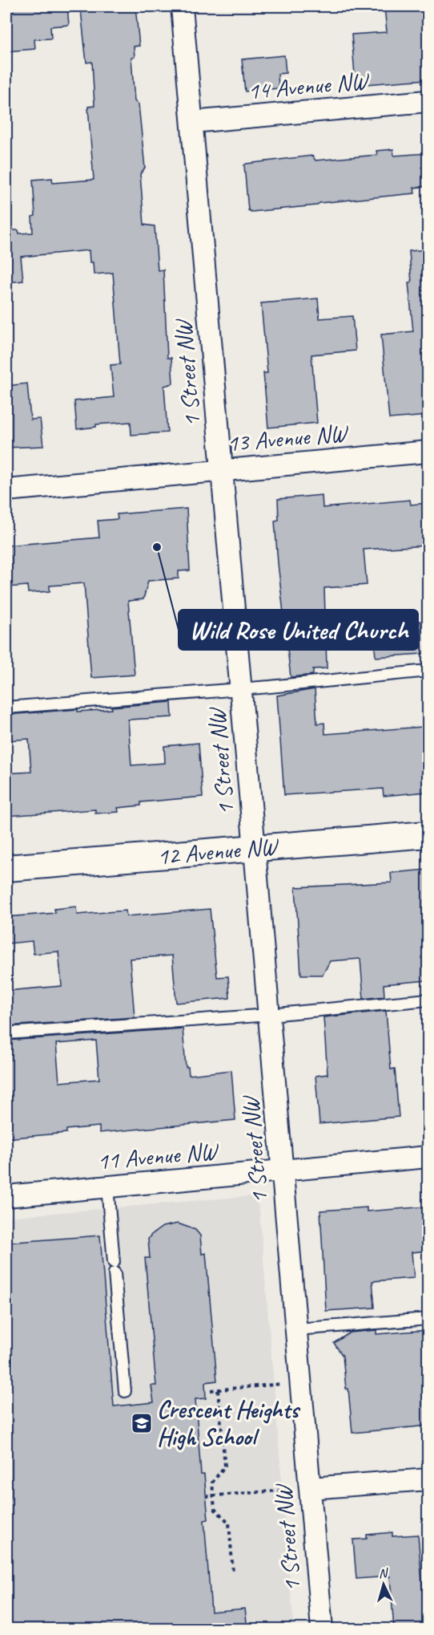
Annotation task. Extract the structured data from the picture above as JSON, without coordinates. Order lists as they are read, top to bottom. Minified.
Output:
{"streets":{"street":["14 Avenue NW","1 Street NW","13 Avenue NW","12 Avenue NW","11 Avenue NW"]},"crossings":[["14 Avenue NW","1 Street NW"],["1 Street NW","13 Avenue NW"],["1 Street NW","12 Avenue NW"],["1 Street NW","11 Avenue NW"]],"places":{"other":["Wild Rose United Church"],"school or university":["Crescent Heights High School"]},"north":"top"}
